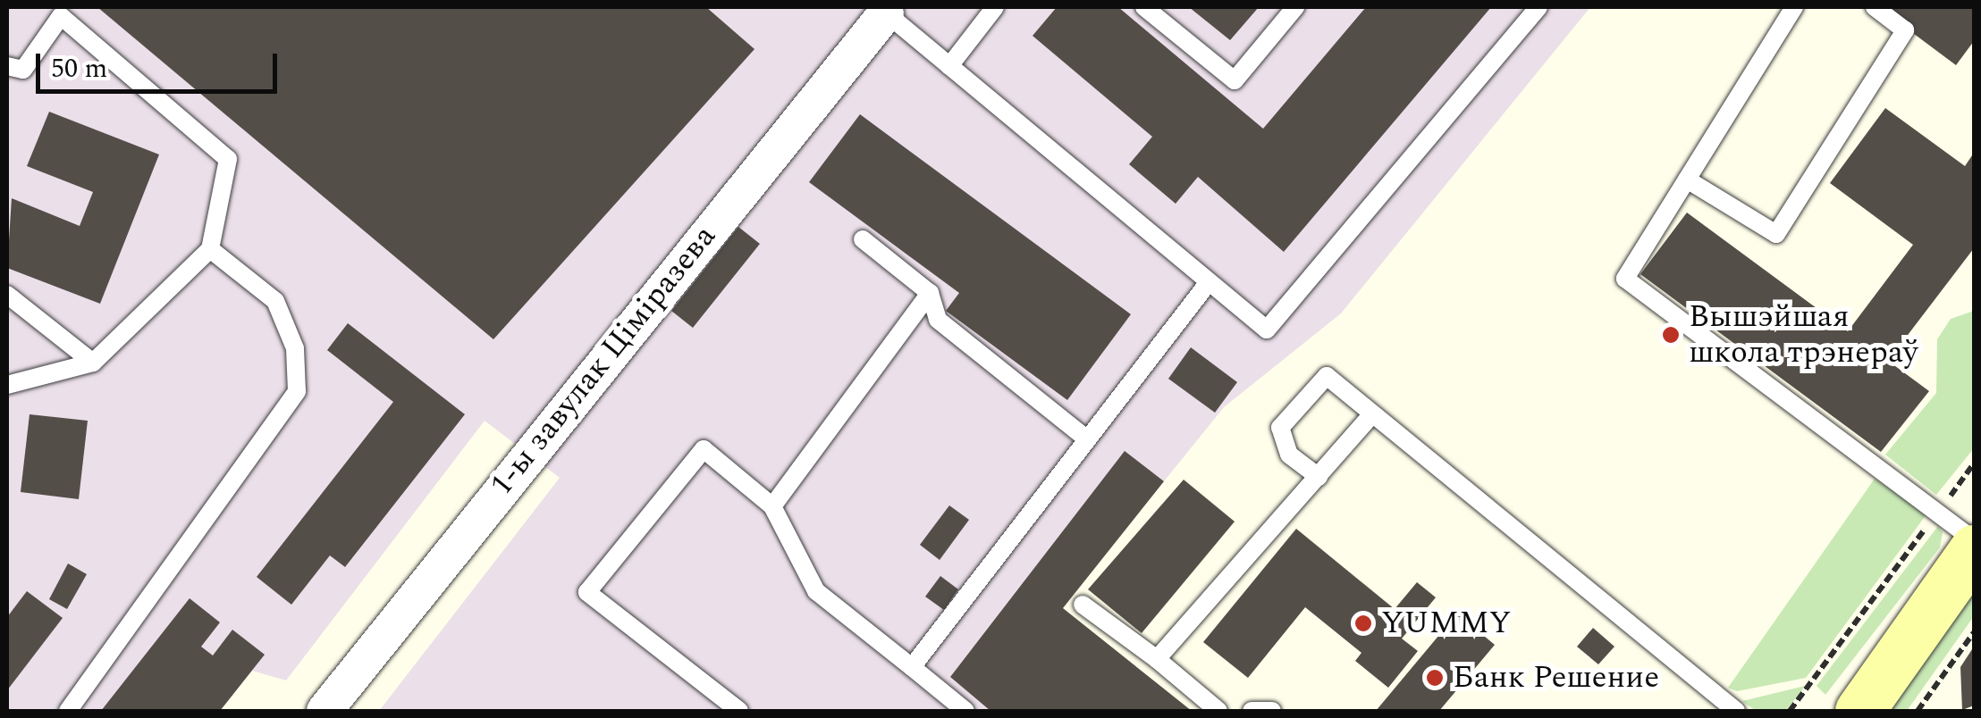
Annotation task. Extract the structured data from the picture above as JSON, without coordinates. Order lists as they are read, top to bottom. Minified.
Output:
{"streets":{"street":["1-ы завулак Ціміразева"]},"places":["Вышэйшая школа трэнераў","YUMMY","Банк Решение"],"scale_bar":"50 m"}
